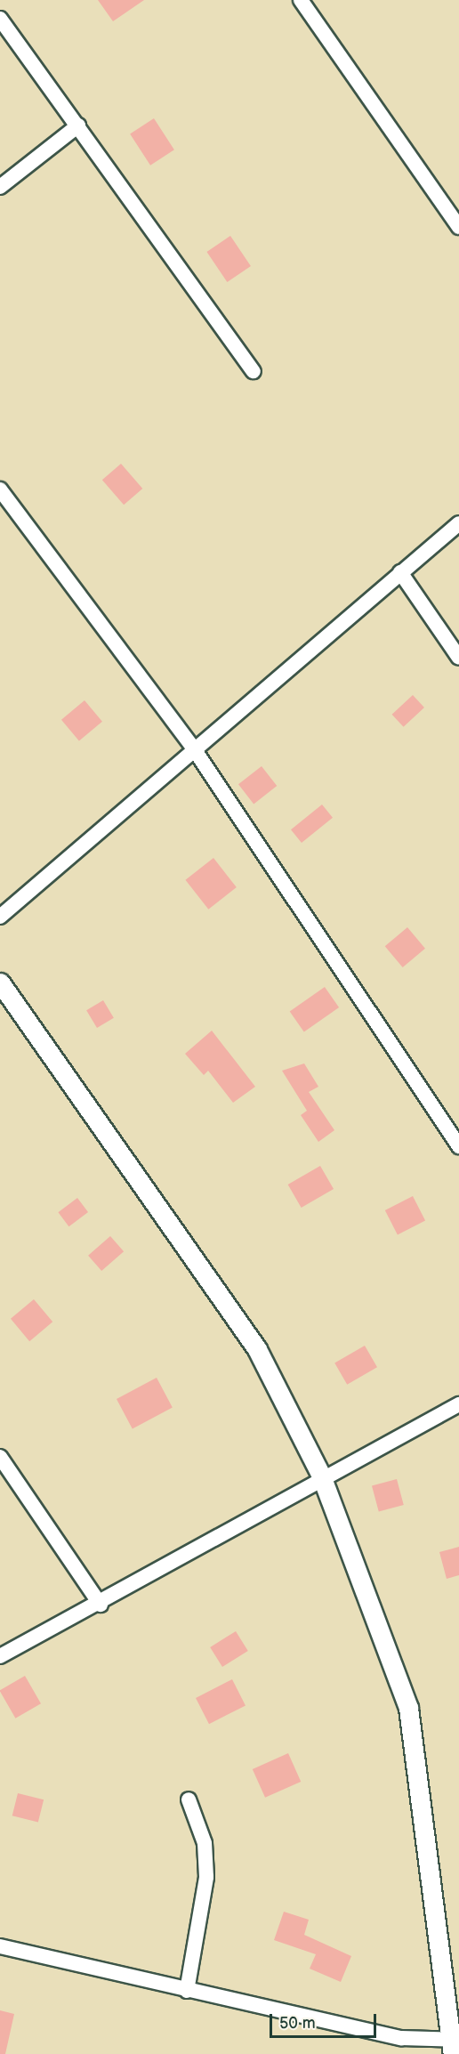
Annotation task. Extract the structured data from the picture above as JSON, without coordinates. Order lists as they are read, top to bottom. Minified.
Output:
{"scale_bar":"50 m"}
